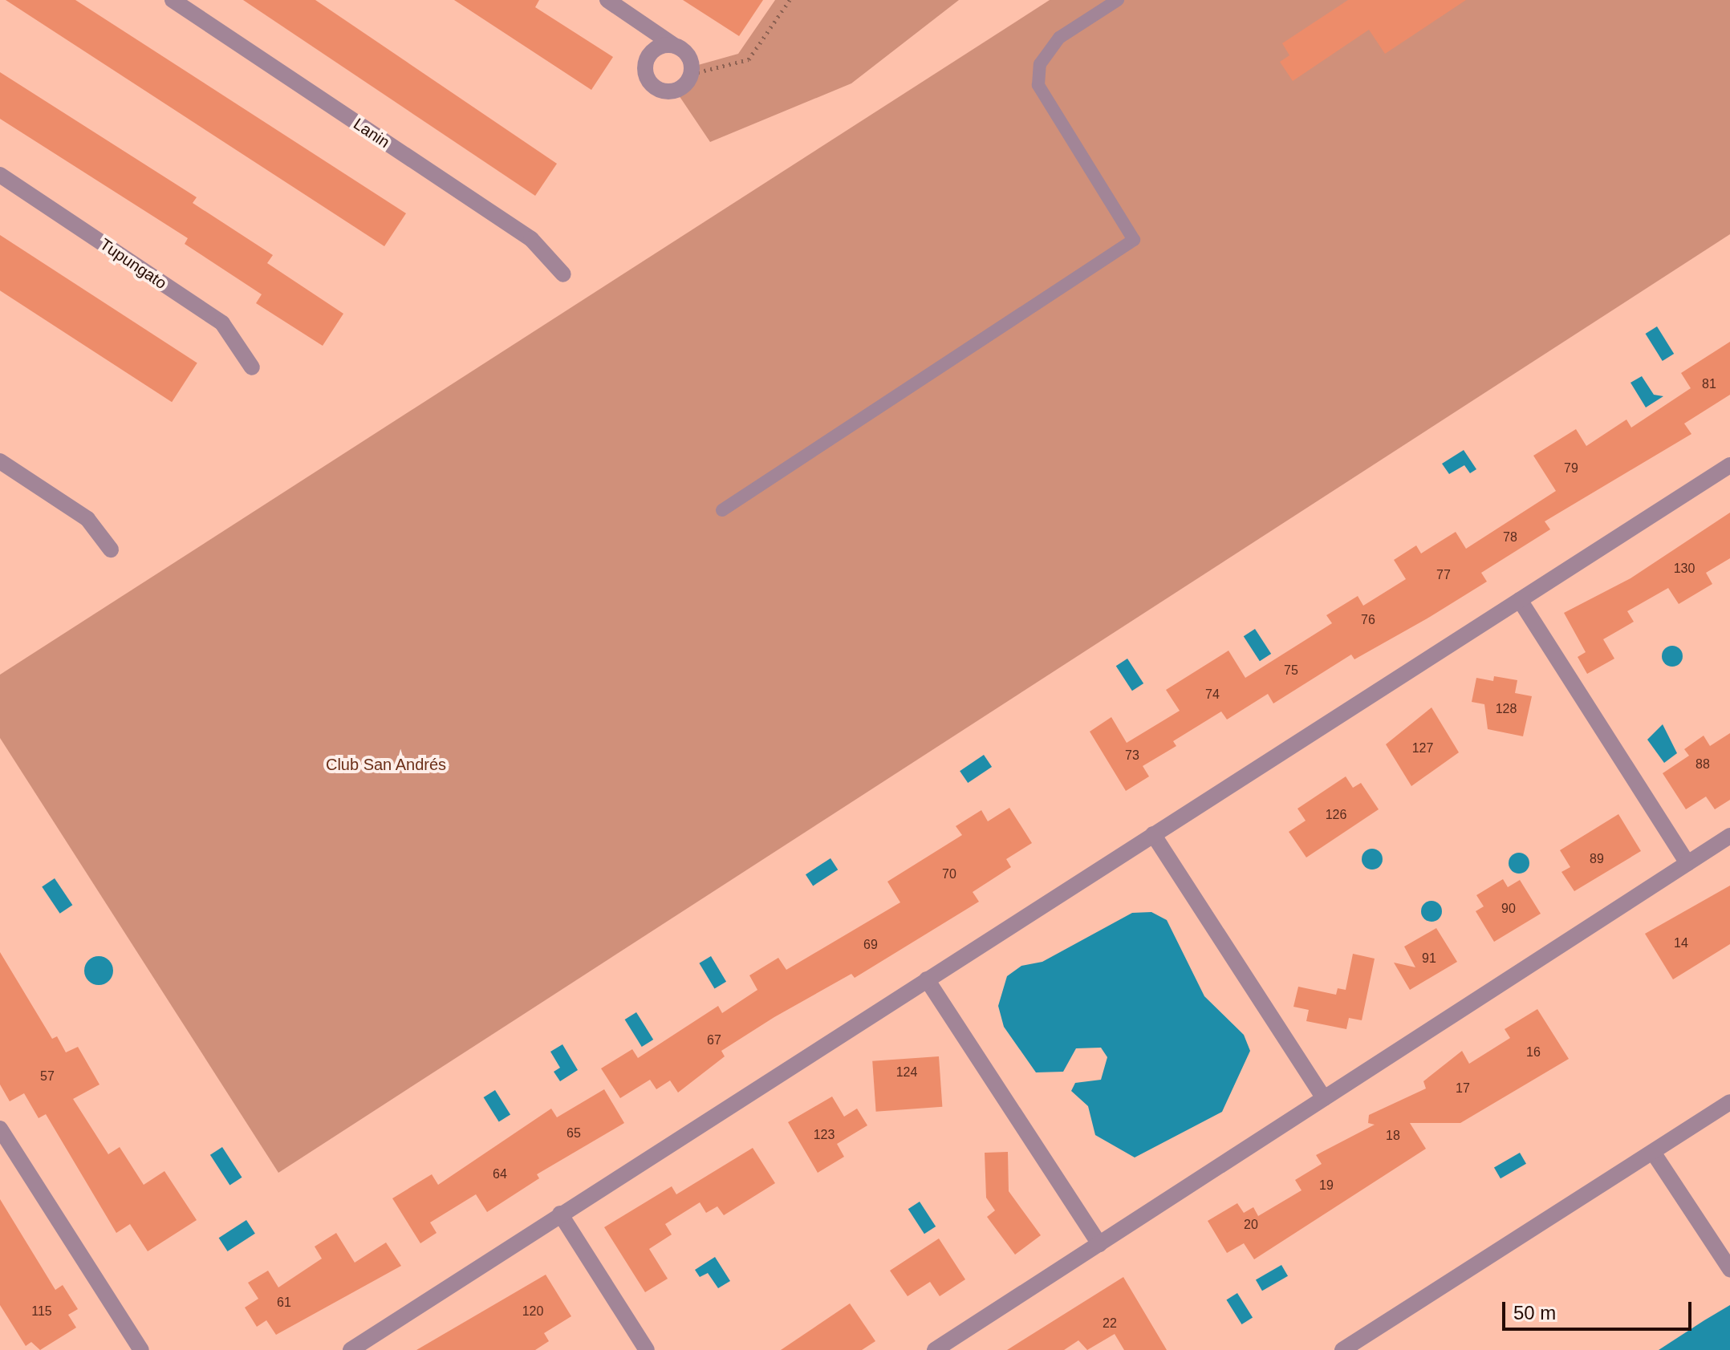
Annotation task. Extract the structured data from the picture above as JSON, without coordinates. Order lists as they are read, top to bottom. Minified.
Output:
{"streets":{"street":["Lanin","Tupungato"]},"parks":["Club San Andrés"],"house_numbers":["81","79","78","130","77","76","75","74","128","127","73","88","126","89","70","90","14","69","91","67","16","124","57","17","65","123","18","64","19","20","61","115","120","22"],"scale_bar":"50 m"}
